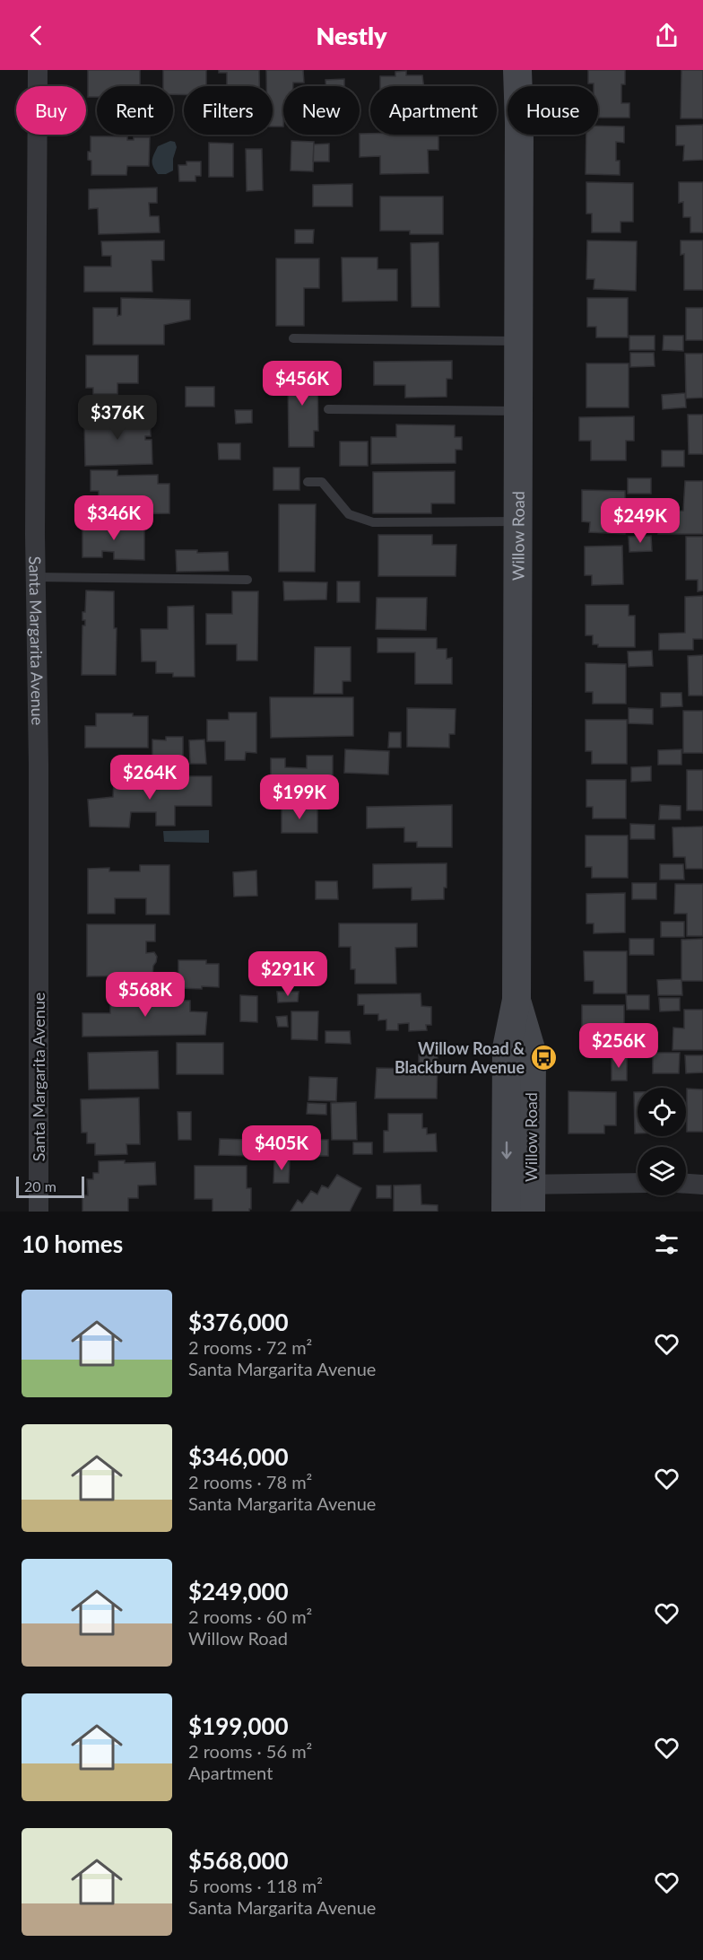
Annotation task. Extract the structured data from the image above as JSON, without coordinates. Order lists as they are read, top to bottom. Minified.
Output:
{"streets":{"main road":["Willow Road"],"street":["Santa Margarita Avenue"]},"places":{"bus stop":["Willow Road & Blackburn Avenue"]},"scale_bar":"20 m","page":{"header":"Nestly","chip":["Buy","Rent","Filters","New","Apartment","House"],"price":["$456K","$376K","$346K","$249K","$264K","$199K","$291K","$568K","$256K","$405K"],"scale":"20 m","heading":"10 homes","list":[{"name":"$376,000","note":"2 rooms · 72 m² · Santa Margarita Avenue"},{"name":"$346,000","note":"2 rooms · 78 m² · Santa Margarita Avenue"},{"name":"$249,000","note":"2 rooms · 60 m² · Willow Road"},{"name":"$199,000","note":"2 rooms · 56 m² · Apartment"},{"name":"$568,000","note":"5 rooms · 118 m² · Santa Margarita Avenue"}]}}
